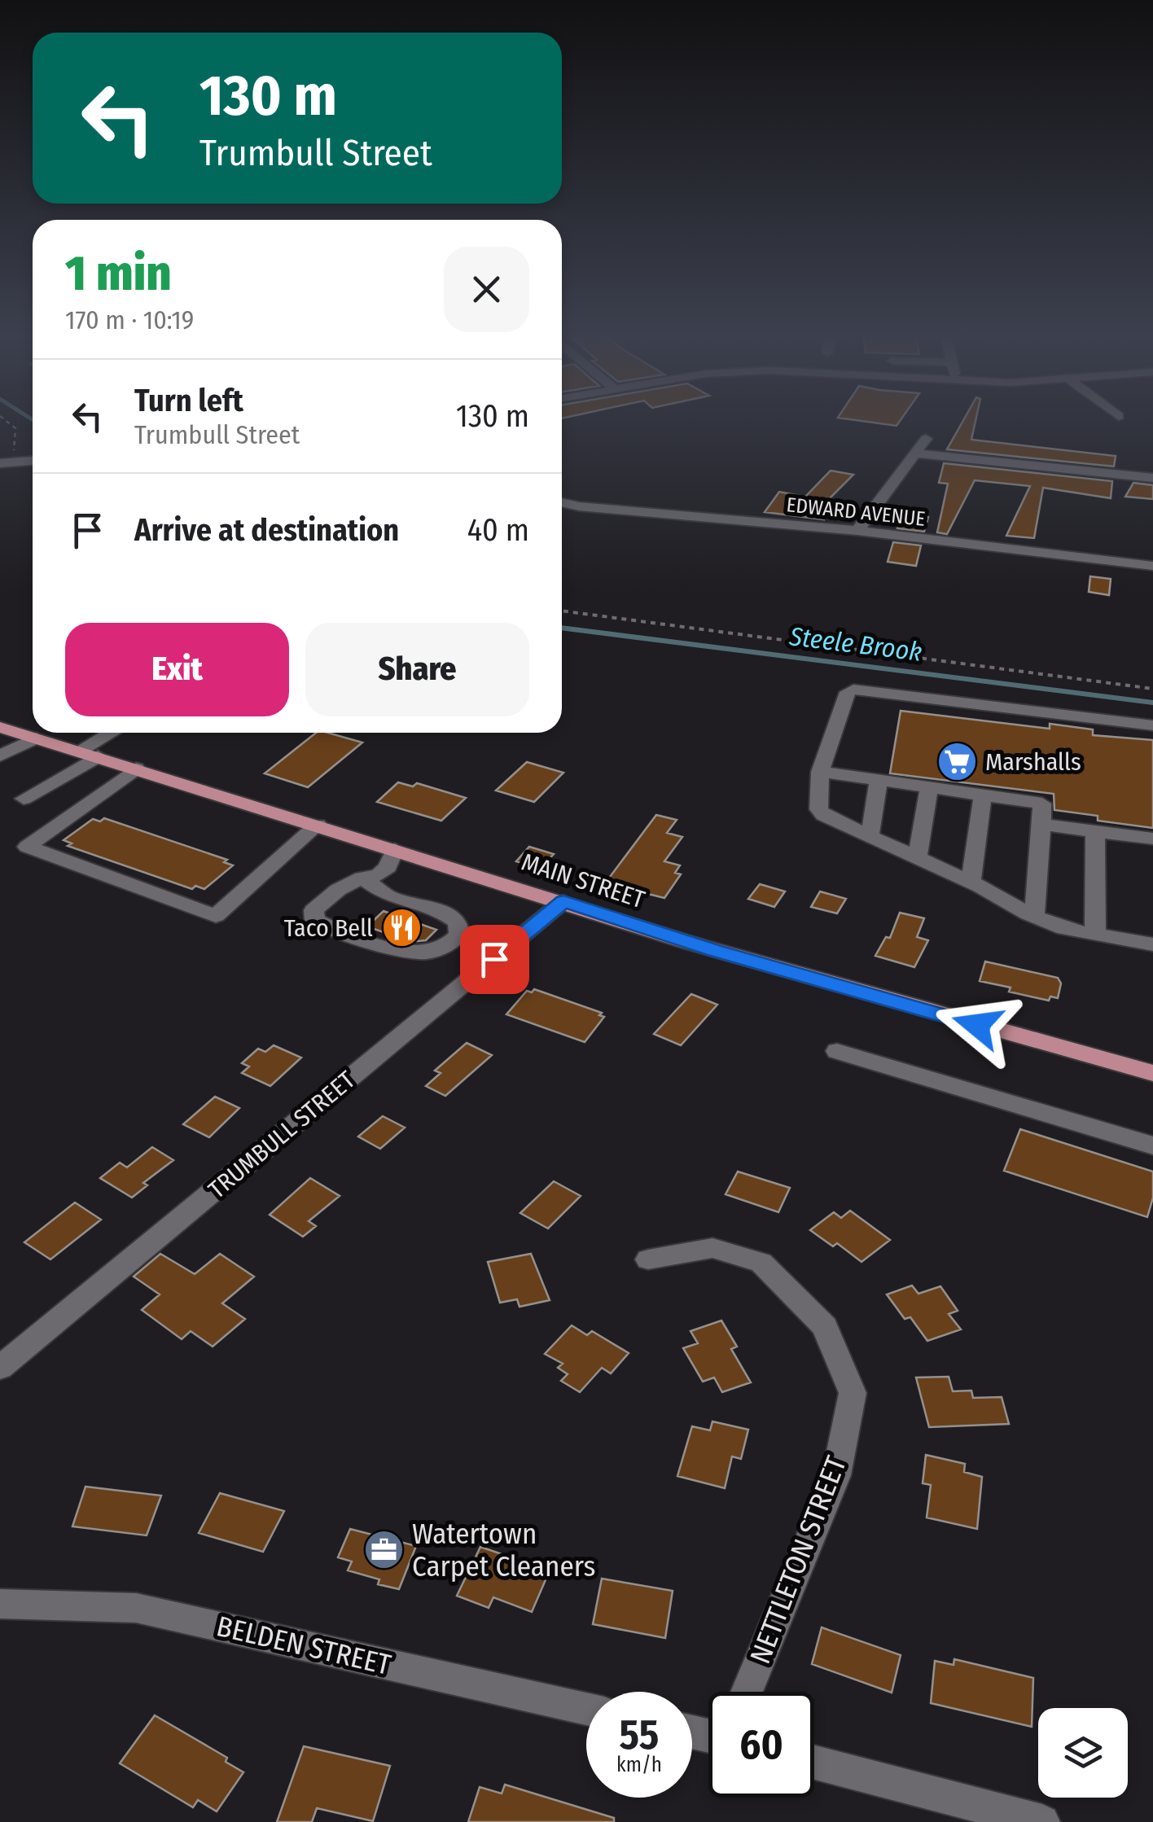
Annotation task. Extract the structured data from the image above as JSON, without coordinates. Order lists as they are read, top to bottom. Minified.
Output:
{"streets":{"main road":["MAIN STREET"],"street":["EDWARD AVENUE","TRUMBULL STREET","NETTLETON STREET","BELDEN STREET"]},"crossings":[["MAIN STREET","TRUMBULL STREET"]],"water":["Steele Brook"],"places":{"supermarket":["Marshalls"],"restaurant":["Taco Bell"],"office":["Watertown Carpet Cleaners"]},"page":{"turn":["130 m","Trumbull Street"],"heading":["1 min","170 m · 10:19"],"list":[{"name":"Turn left","note":"Trumbull Street","value":"130 m"},{"name":"Arrive at destination","value":"40 m"}],"buttons":["Exit","Share"],"speed":"55 km/h","limit":"60"}}
